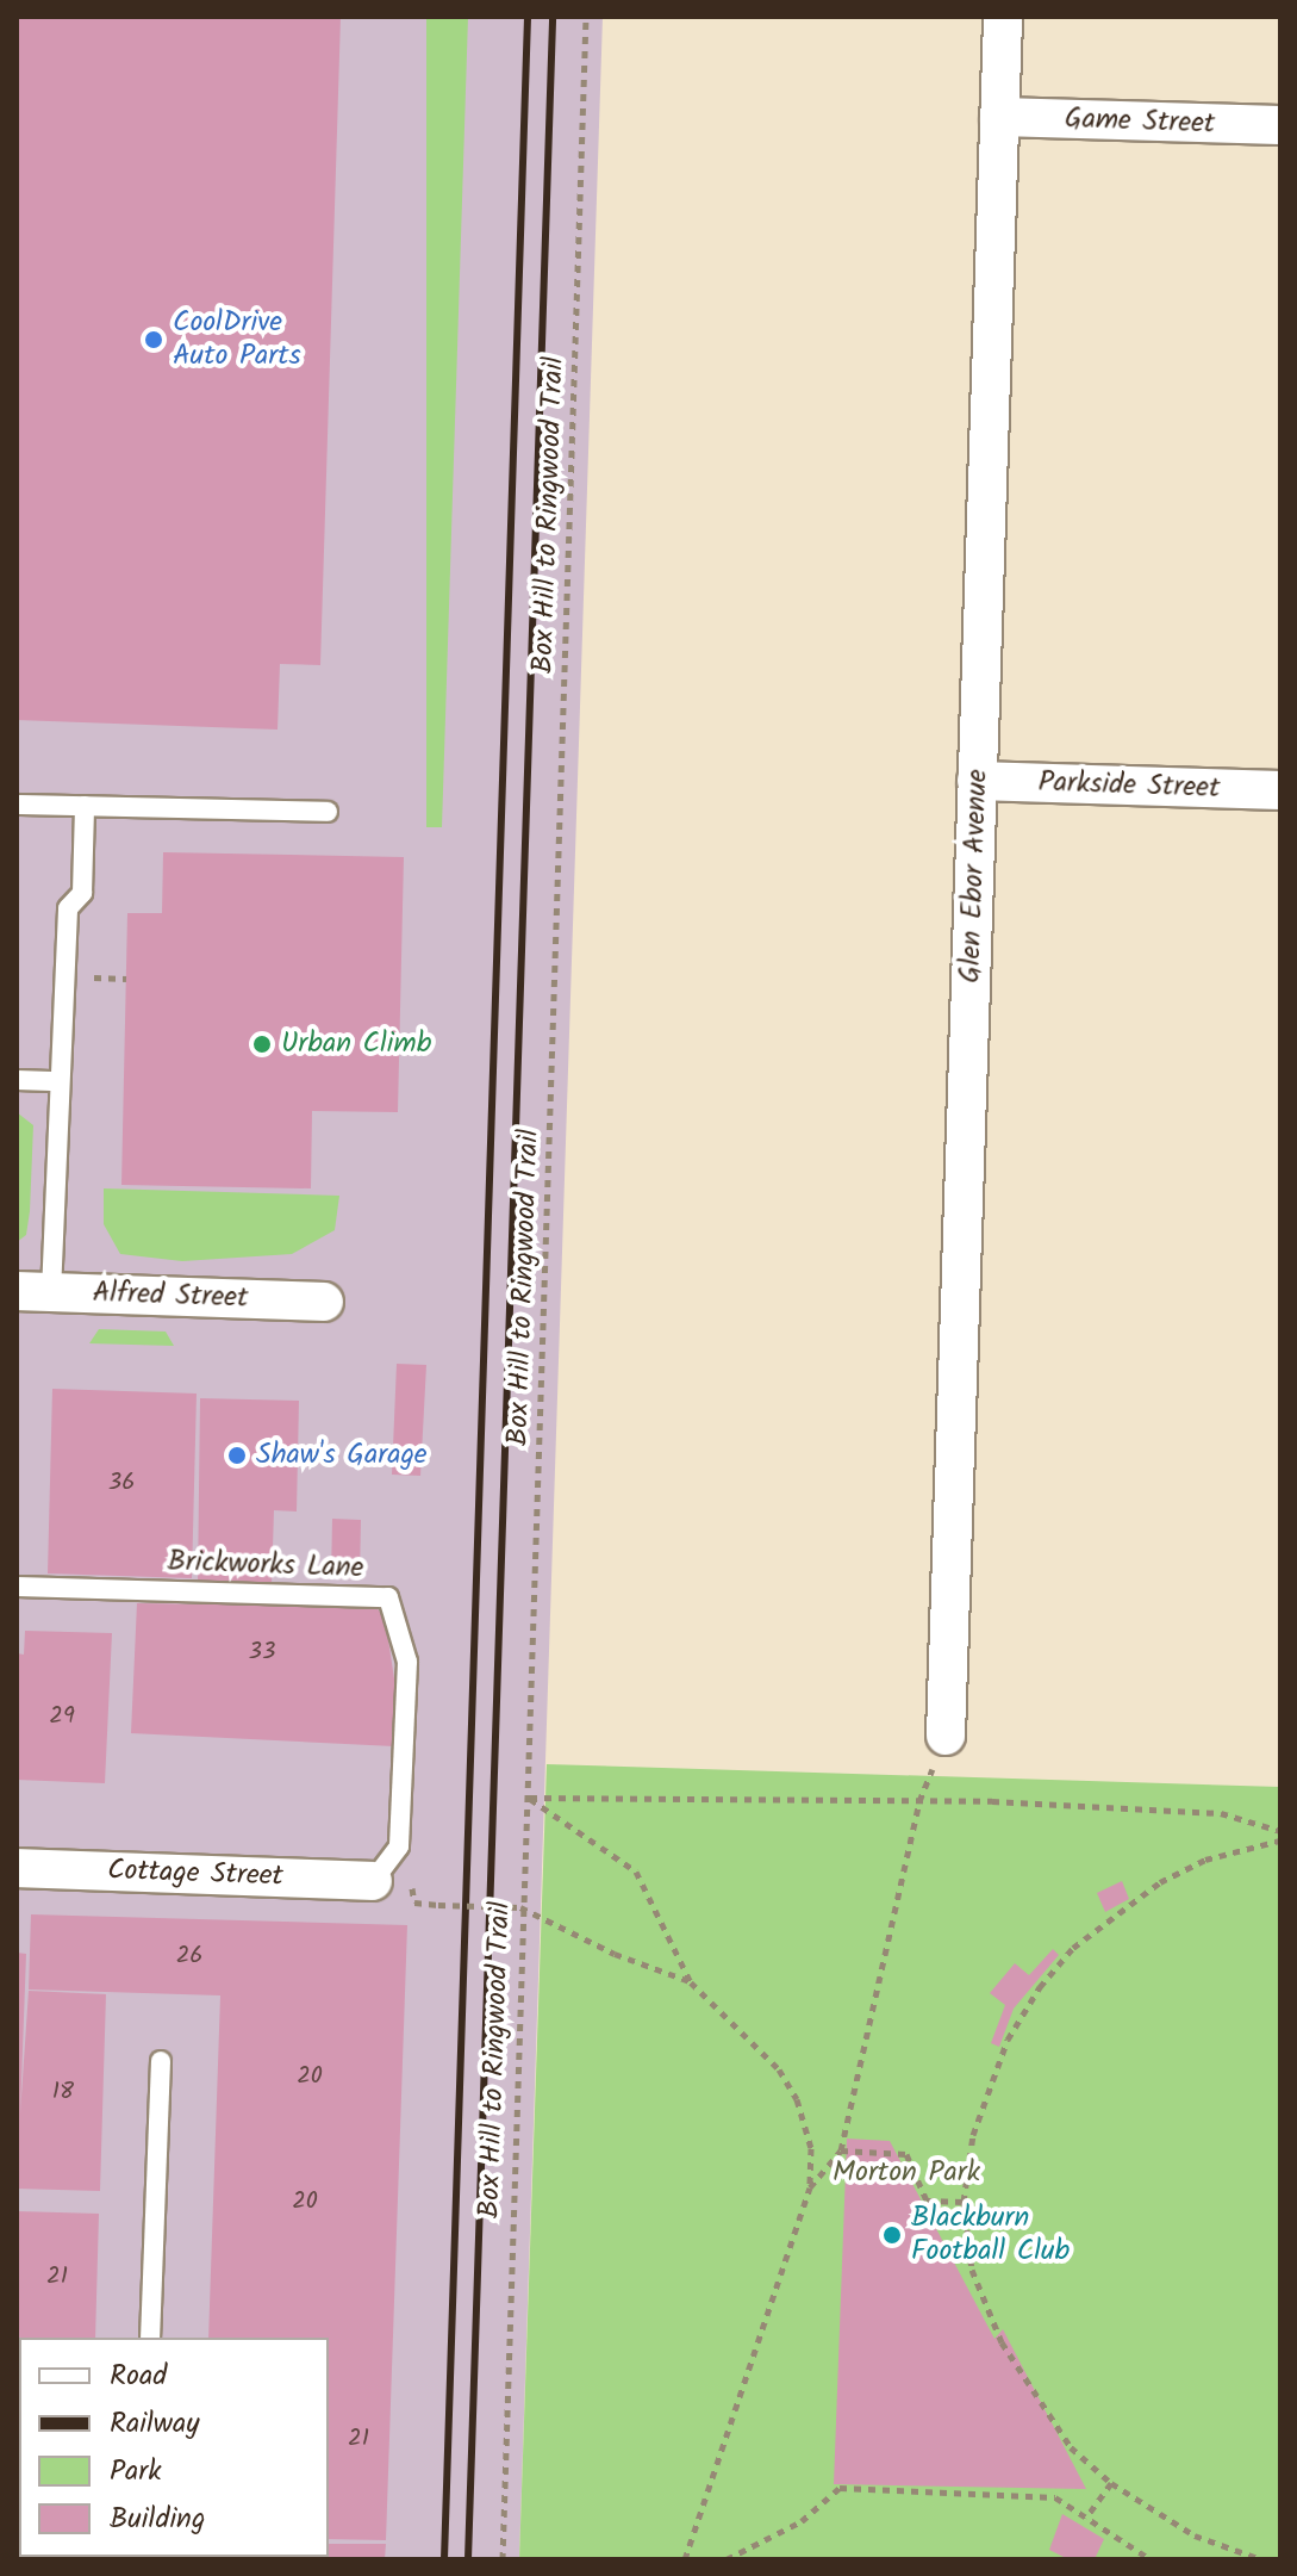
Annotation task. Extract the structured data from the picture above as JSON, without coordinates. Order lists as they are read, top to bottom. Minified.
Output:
{"streets":{"street":["Game Street","Parkside Street","Glen Ebor Avenue","Alfred Street","Cottage Street"],"lane":["Brickworks Lane"],"path":["Box Hill to Ringwood Trail"]},"crossings":[["Game Street","Glen Ebor Avenue"],["Parkside Street","Glen Ebor Avenue"],["Brickworks Lane","Cottage Street"]],"parks":["Morton Park"],"places":["CoolDrive Auto Parts","Urban Climb","Shaw's Garage","Blackburn Football Club"],"house_numbers":["36","33","29","26","20","18","20","21","21"],"legend":["Road","Railway","Park","Building"]}
